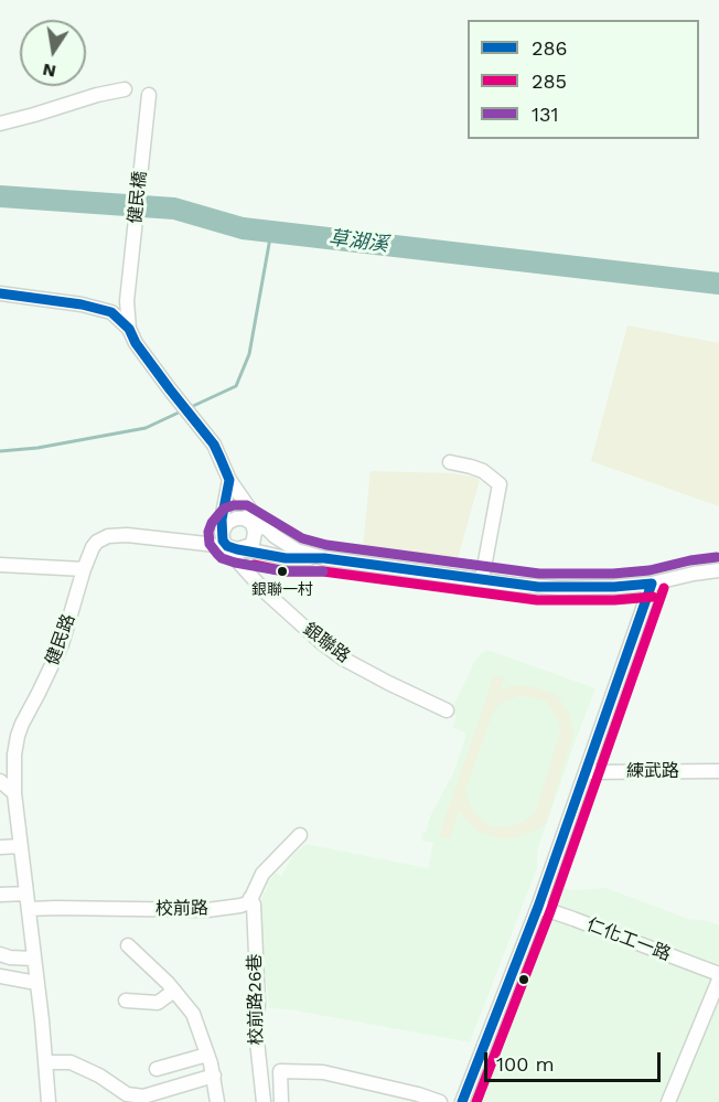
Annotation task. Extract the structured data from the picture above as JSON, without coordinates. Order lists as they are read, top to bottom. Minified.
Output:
{"streets":{"street":["健民橋","健民路","銀聯路","練武路","校前路","仁化工一路","校前路26巷"]},"crossings":[["健民路","銀聯路"],["健民路","校前路"],["校前路","校前路26巷"]],"water":["草湖溪"],"places":["銀聯一村"],"lines":["transit line 286","transit line 131","transit line 285"],"legend":["286","285","131"],"scale_bar":"100 m","north":"bottom"}
